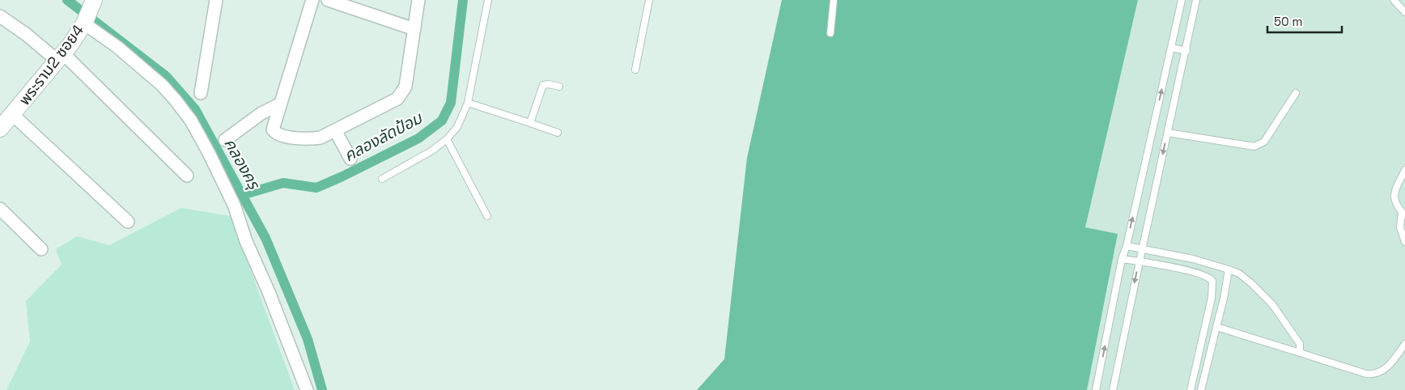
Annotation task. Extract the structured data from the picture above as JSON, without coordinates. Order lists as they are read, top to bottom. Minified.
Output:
{"streets":{"street":["พระราม2 ซอย4"]},"water":["คลองลัดป้อม","คลองครุ"],"scale_bar":"50 m"}
